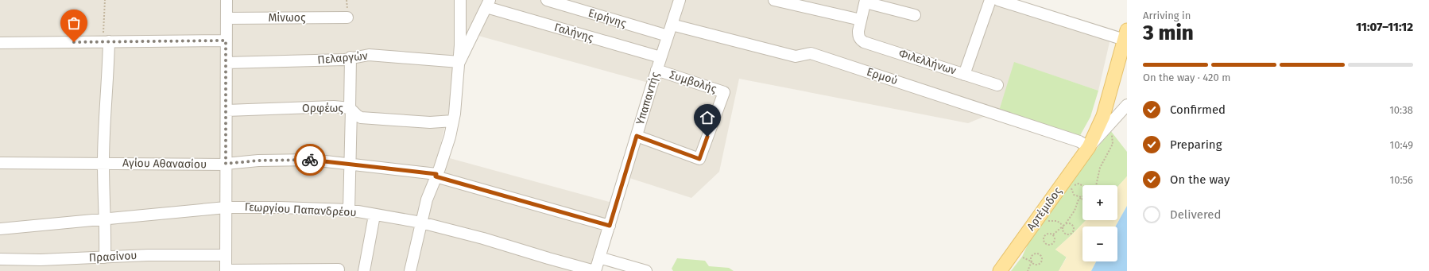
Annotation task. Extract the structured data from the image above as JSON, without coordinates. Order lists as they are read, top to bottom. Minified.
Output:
{"streets":{"main road":["Αρτέμιδος"],"street":["Μίνωος","Ειρήνης","Γαλήνης","Πελαργών","Φιλελλήνων","Ερμού","Συμβολής","Υπαπαντής","Ορφέως","Αγίου Αθανασίου","Γεωργίου Παπανδρέου","Πρασίνου"]},"crossings":[["Ειρήνης","Υπαπαντής"],["Γαλήνης","Υπαπαντής"],["Ερμού","Υπαπαντής"],["Ερμού","Αρτέμιδος"],["Συμβολής","Υπαπαντής"],["Υπαπαντής","Αγίου Αθανασίου"],["Υπαπαντής","Γεωργίου Παπανδρέου"]],"page":{"heading":["3 min","Arriving in","11:07–11:12"],"bar":"On the way · 420 m","list":[["Confirmed","10:38"],["Preparing","10:49"],["On the way","10:56"],"Delivered"],"map_buttons":["+","−"]}}
